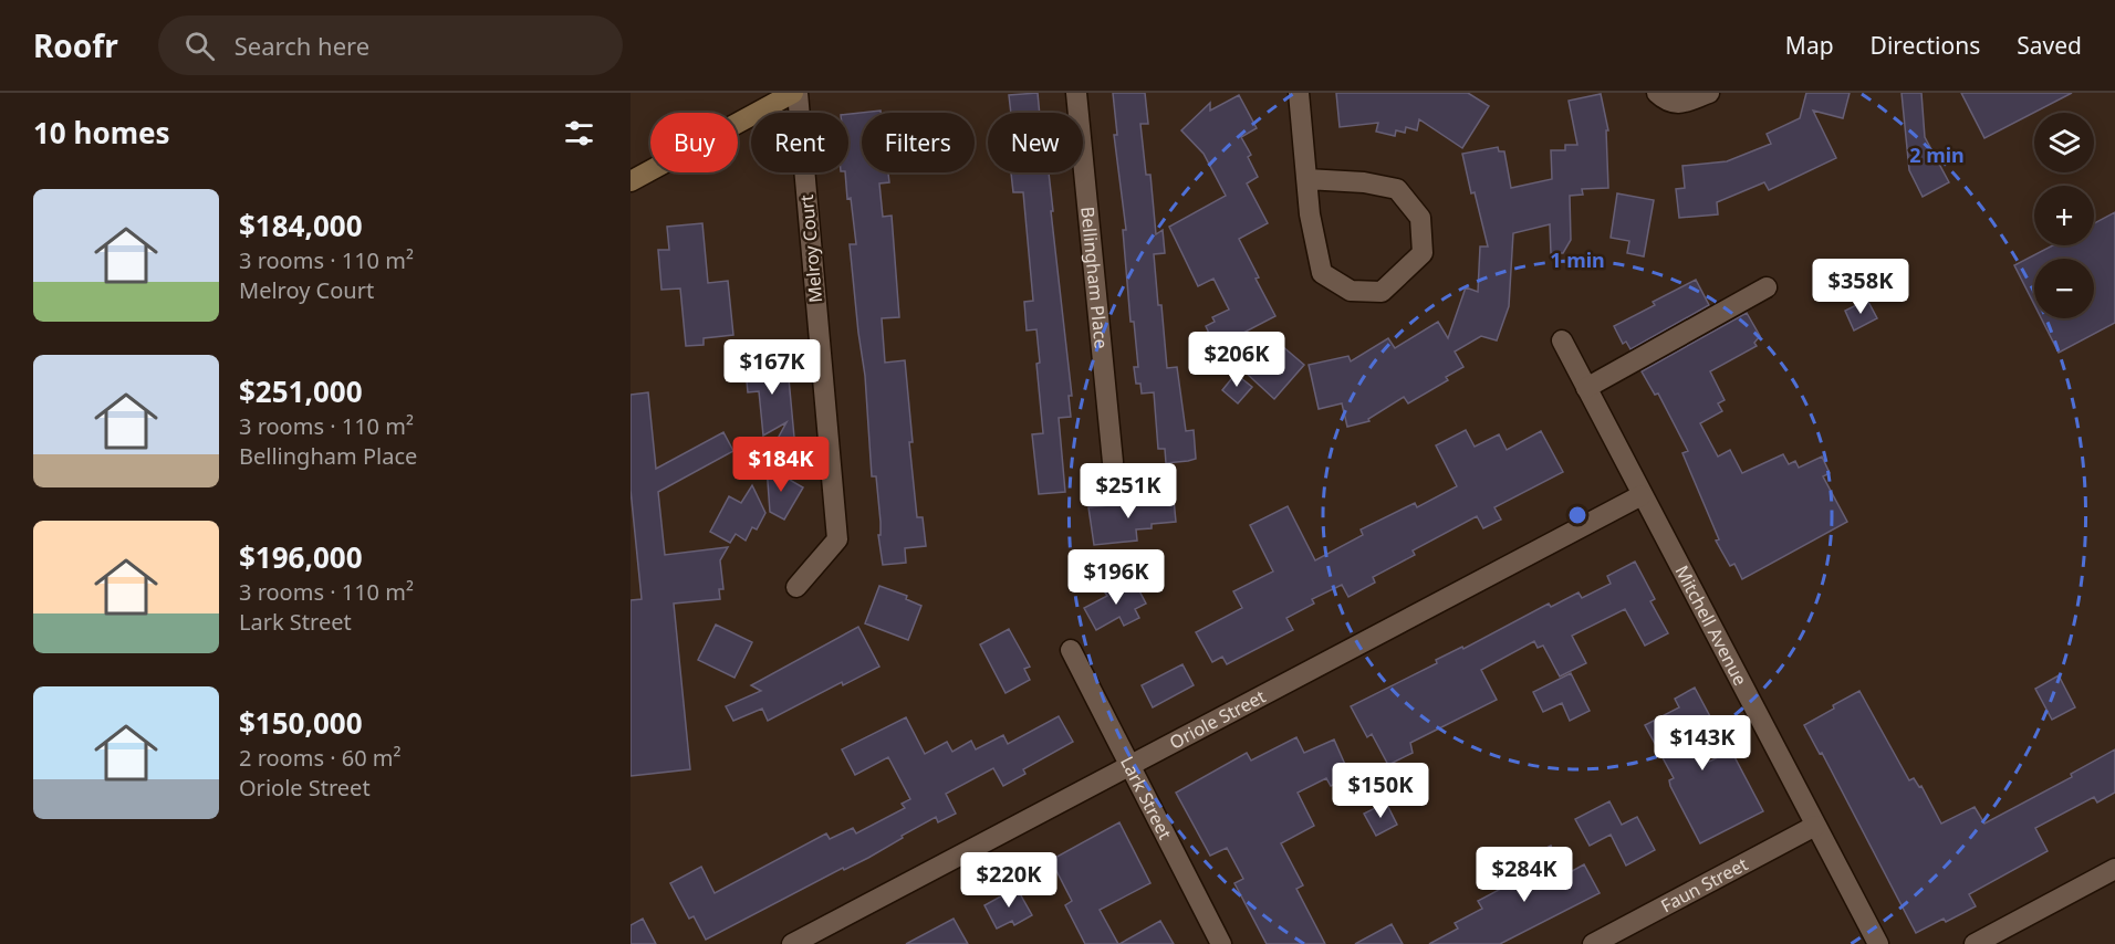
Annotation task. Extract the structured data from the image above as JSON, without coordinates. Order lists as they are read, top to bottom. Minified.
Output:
{"streets":{"street":["Melroy Court","Bellingham Place","Mitchell Avenue","Oriole Street","Lark Street","Faun Street"]},"crossings":[["Mitchell Avenue","Oriole Street"],["Mitchell Avenue","Faun Street"],["Oriole Street","Lark Street"]],"page":{"header":"Roofr","search":"Search here","nav":["Map","Directions","Saved"],"heading":"10 homes","map_buttons":["+","−"],"chip":["Buy","Rent","Filters","New"],"list":[{"name":"$184,000","note":"3 rooms · 110 m² · Melroy Court"},{"name":"$251,000","note":"3 rooms · 110 m² · Bellingham Place"},{"name":"$196,000","note":"3 rooms · 110 m² · Lark Street"},{"name":"$150,000","note":"2 rooms · 60 m² · Oriole Street"}],"price":["$358K","$206K","$167K","$184K","$251K","$196K","$143K","$150K","$284K","$220K"]},"rings":["2 min","1 min"]}
